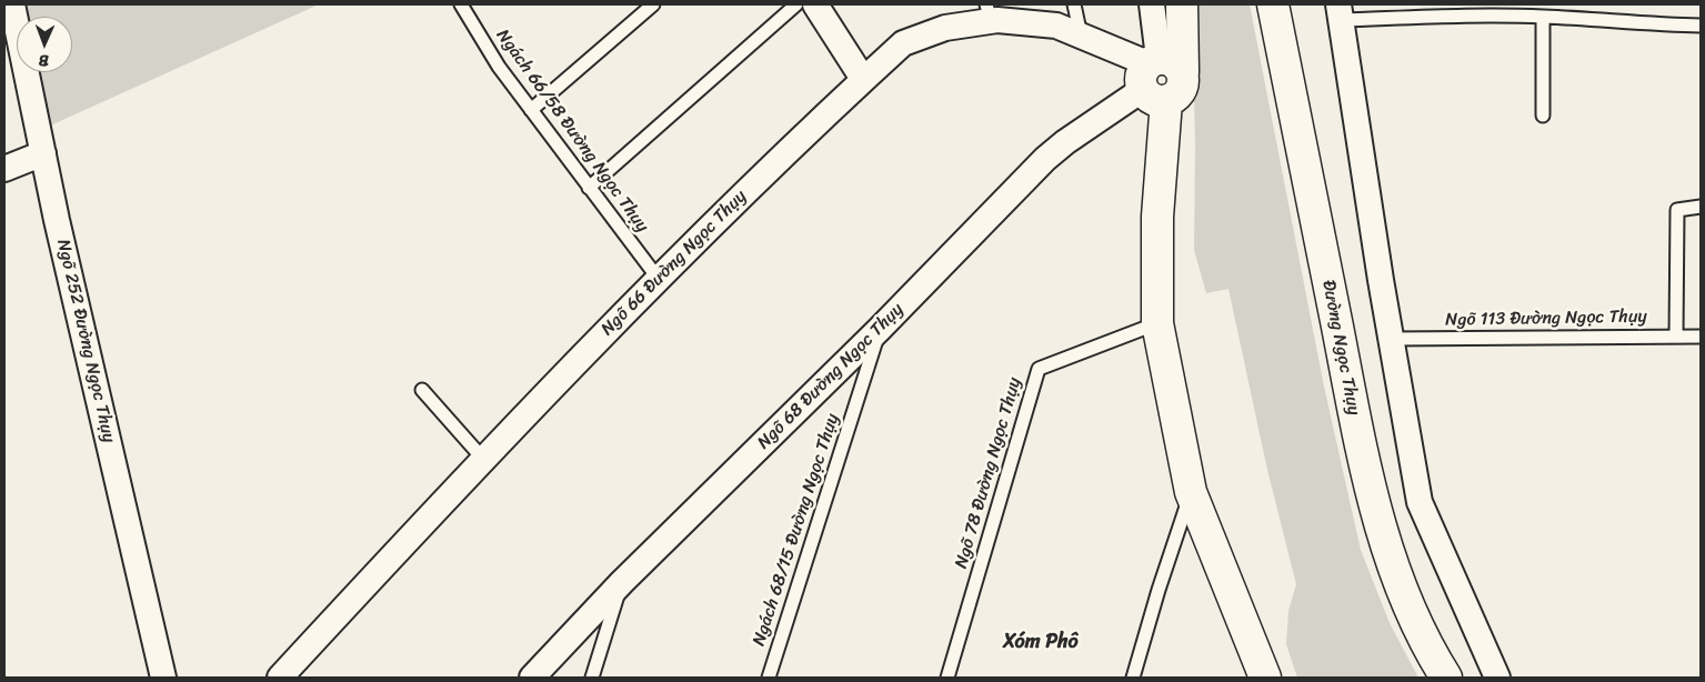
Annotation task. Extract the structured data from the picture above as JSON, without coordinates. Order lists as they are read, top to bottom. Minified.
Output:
{"streets":{"main road":["Đường Ngọc Thụy"],"street":["Ngõ 66 Đường Ngọc Thụy","Ngõ 252 Đường Ngọc Thụy","Ngõ 68 Đường Ngọc Thụy"],"lane":["Ngách 66/58 Đường Ngọc Thụy","Ngõ 113 Đường Ngọc Thụy","Ngõ 78 Đường Ngọc Thụy","Ngách 68/15 Đường Ngọc Thụy"]},"crossings":[["Ngách 66/58 Đường Ngọc Thụy","Ngõ 66 Đường Ngọc Thụy"],["Ngõ 66 Đường Ngọc Thụy","Ngõ 68 Đường Ngọc Thụy"],["Ngõ 68 Đường Ngọc Thụy","Ngách 68/15 Đường Ngọc Thụy"]],"districts":["Xóm Phô"],"north":"bottom"}
